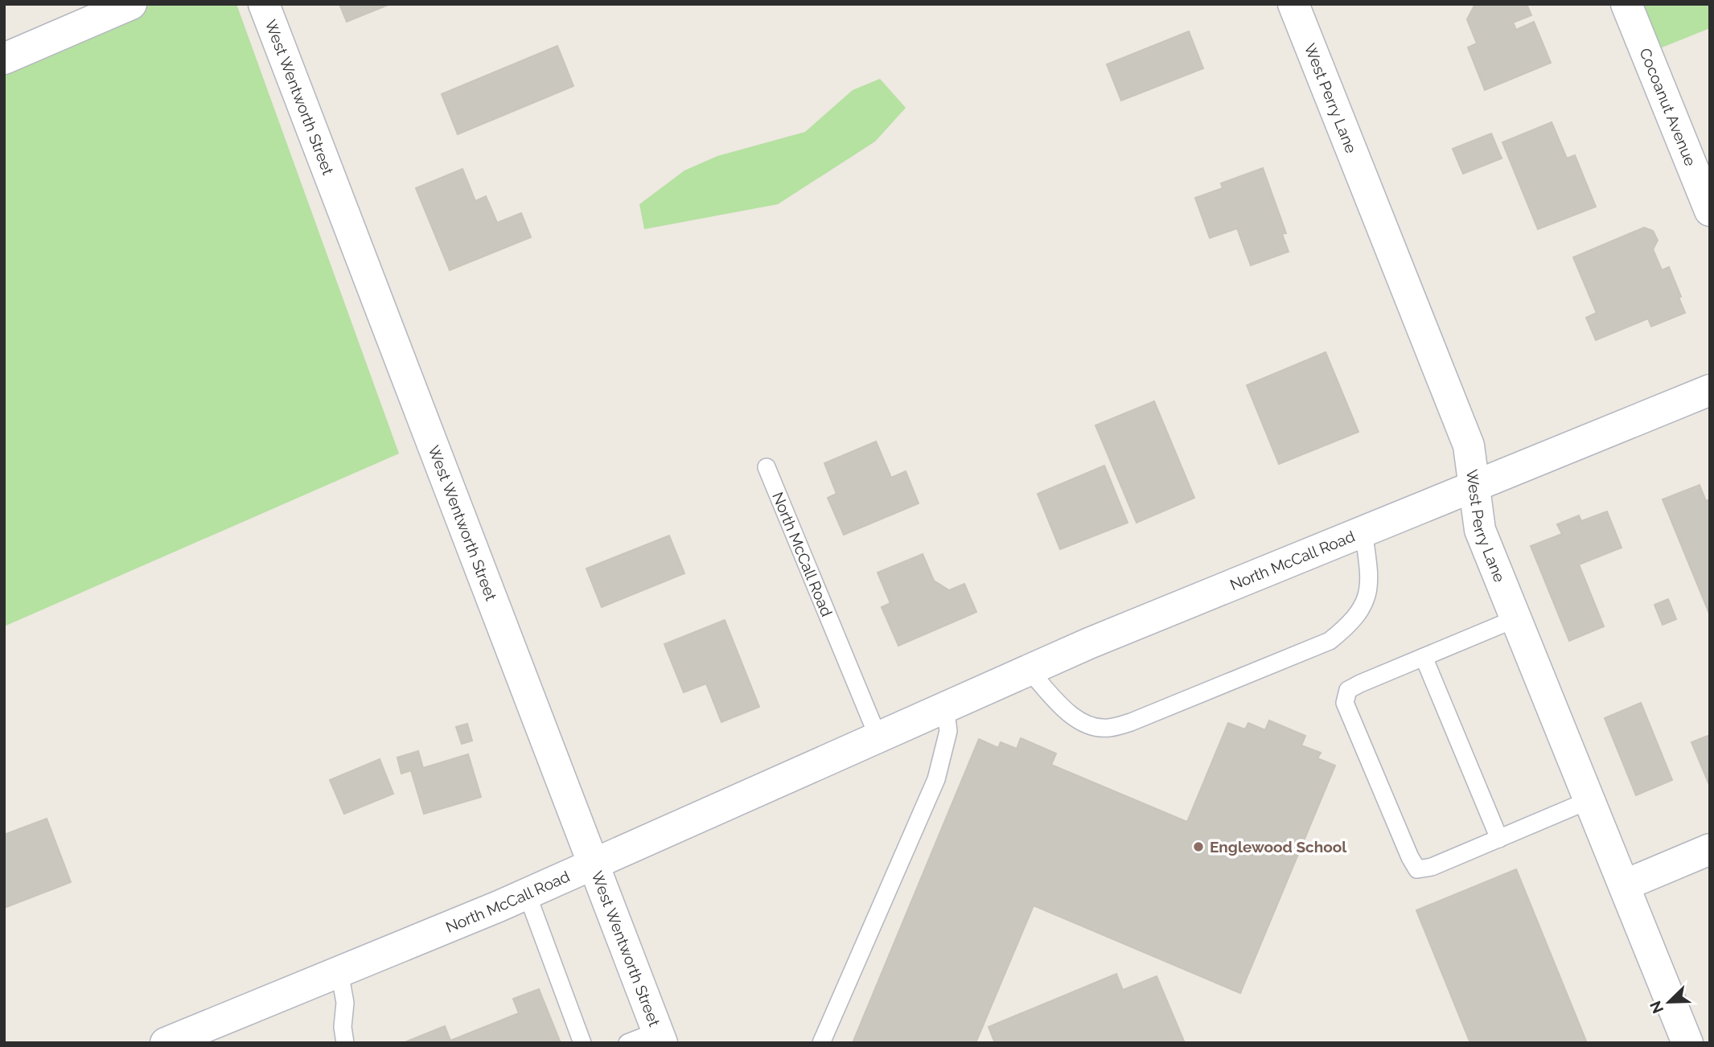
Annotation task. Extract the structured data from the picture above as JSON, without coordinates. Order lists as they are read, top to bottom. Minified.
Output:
{"streets":{"street":["West Wentworth Street","West Perry Lane","Cocoanut Avenue","North McCall Road"]},"crossings":[["West Wentworth Street","North McCall Road"],["West Perry Lane","North McCall Road"]],"places":["Englewood School"],"north":"bottom left"}
